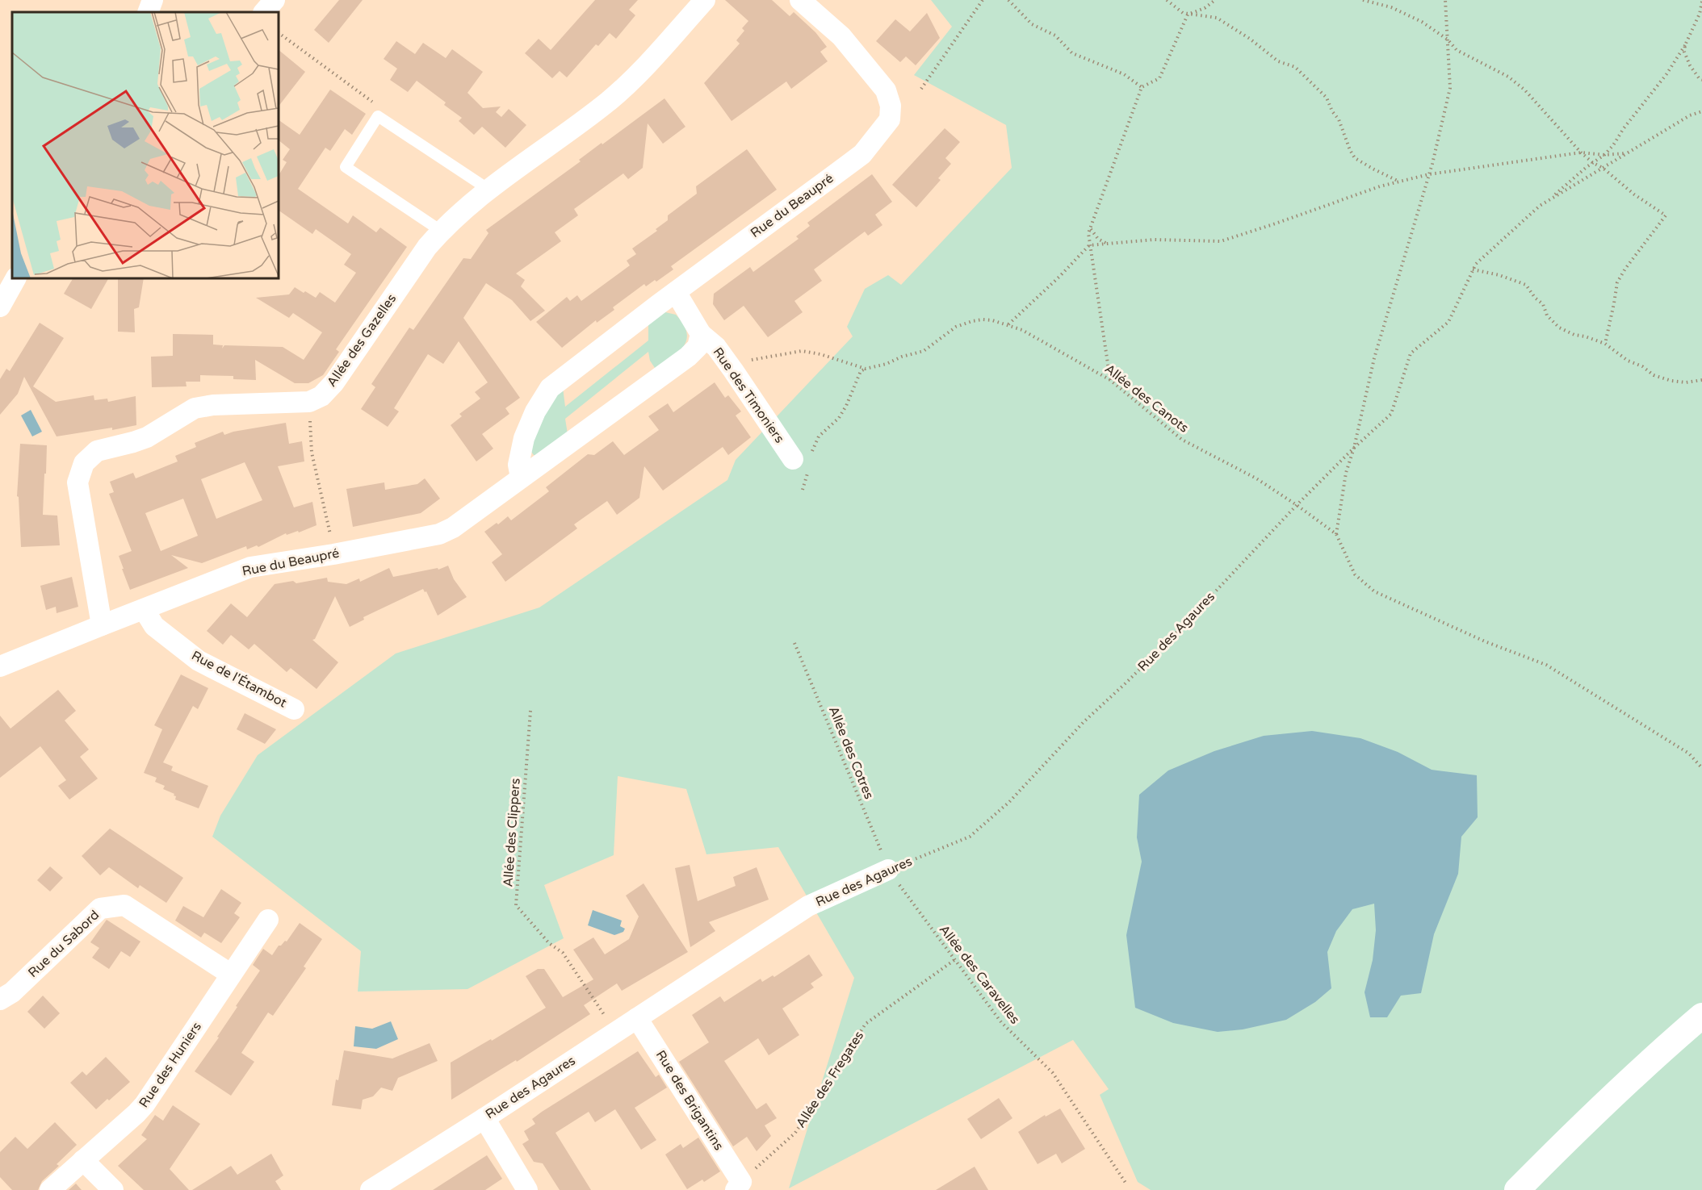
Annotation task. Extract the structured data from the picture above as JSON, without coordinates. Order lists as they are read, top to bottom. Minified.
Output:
{"streets":{"street":["Rue du Beaupré","Allée des Gazelles","Rue des Timoniers","Rue des Agaures","Rue de l'Étambot","Rue du Sabord","Rue des Huniers","Rue des Brigantins"],"path":["Allée des Canots","Allée des Cotres","Allée des Clippers","Allée des Caravelles","Allée des Fregates"]},"crossings":[["Rue du Beaupré","Rue des Timoniers"],["Rue du Beaupré","Rue de l'Étambot"],["Allée des Canots","Rue des Agaures"],["Rue des Agaures","Allée des Cotres"],["Rue des Agaures","Allée des Clippers"],["Rue des Agaures","Allée des Caravelles"],["Rue des Agaures","Rue des Brigantins"],["Allée des Cotres","Allée des Caravelles"],["Rue du Sabord","Rue des Huniers"],["Allée des Caravelles","Allée des Fregates"],["Allée des Fregates","Rue des Brigantins"]]}
